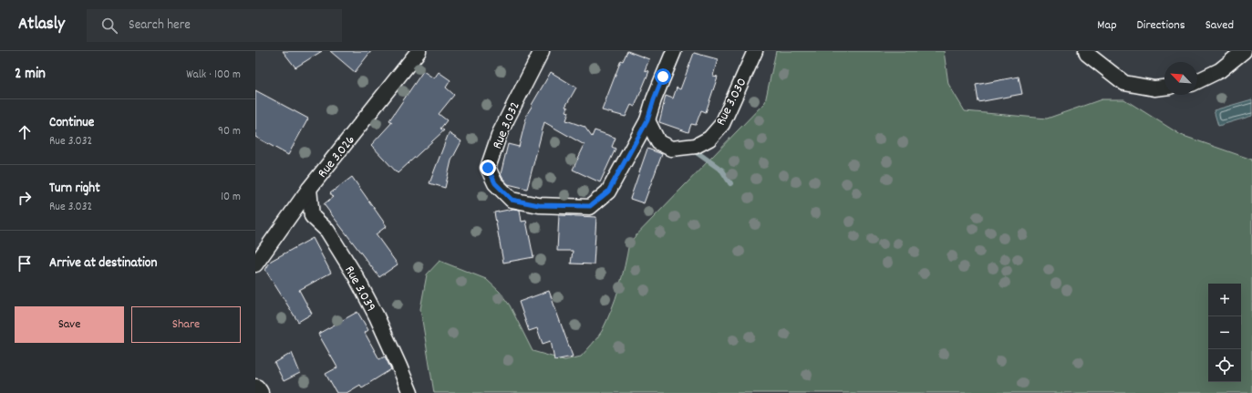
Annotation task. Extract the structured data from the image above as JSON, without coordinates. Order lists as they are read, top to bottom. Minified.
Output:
{"streets":{"street":["Rue 3.030","Rue 3.032","Rue 3.026","Rue 3.039"]},"crossings":[["Rue 3.030","Rue 3.032"],["Rue 3.026","Rue 3.039"]],"north":"top left","page":{"header":"Atlasly","search":"Search here","nav":["Map","Directions","Saved"],"heading":["2 min","Walk · 100 m"],"list":[["Continue","Rue 3.032","90 m"],["Turn right","Rue 3.032","10 m"],"Arrive at destination"],"map_buttons":["+","−"],"buttons":["Save","Share"]}}
